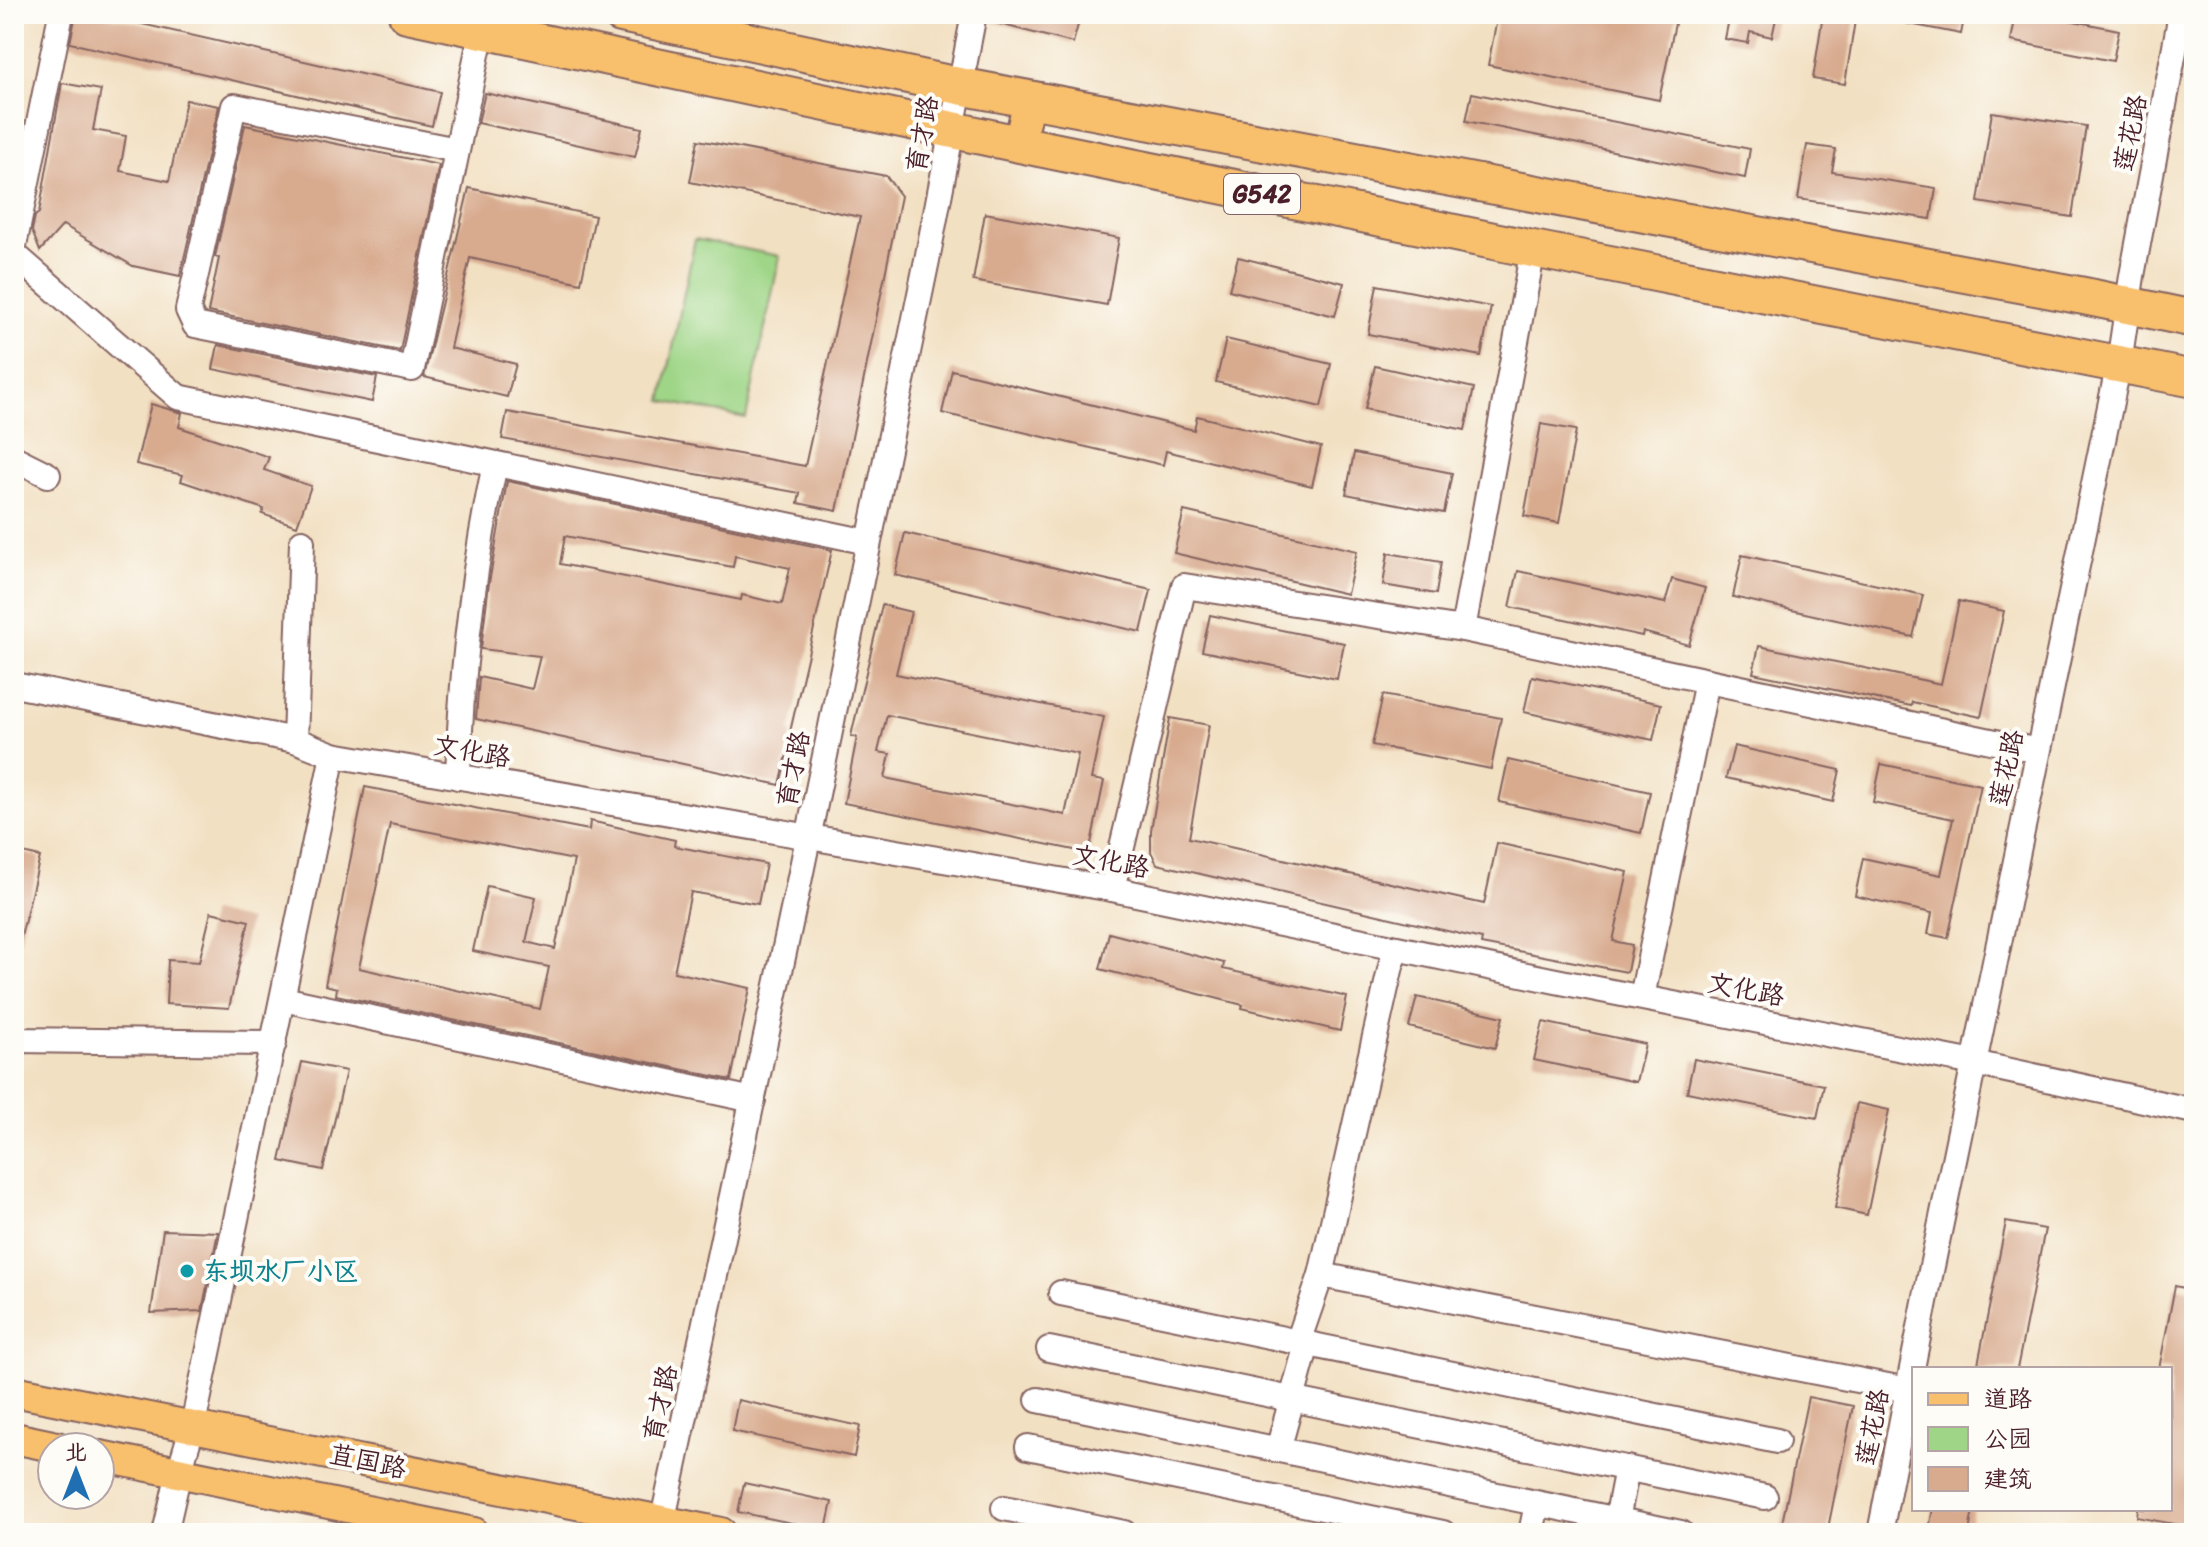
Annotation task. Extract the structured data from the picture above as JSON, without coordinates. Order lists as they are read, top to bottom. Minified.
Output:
{"streets":{"highway":["G542"],"main road":["苴国路"],"street":["莲花路","育才路","文化路"]},"crossings":[["莲花路","G542"],["莲花路","文化路"],["育才路","G542"],["育才路","文化路"],["育才路","苴国路"]],"places":["东坝水厂小区"],"legend":["道路","公园","建筑"],"north":"top"}
